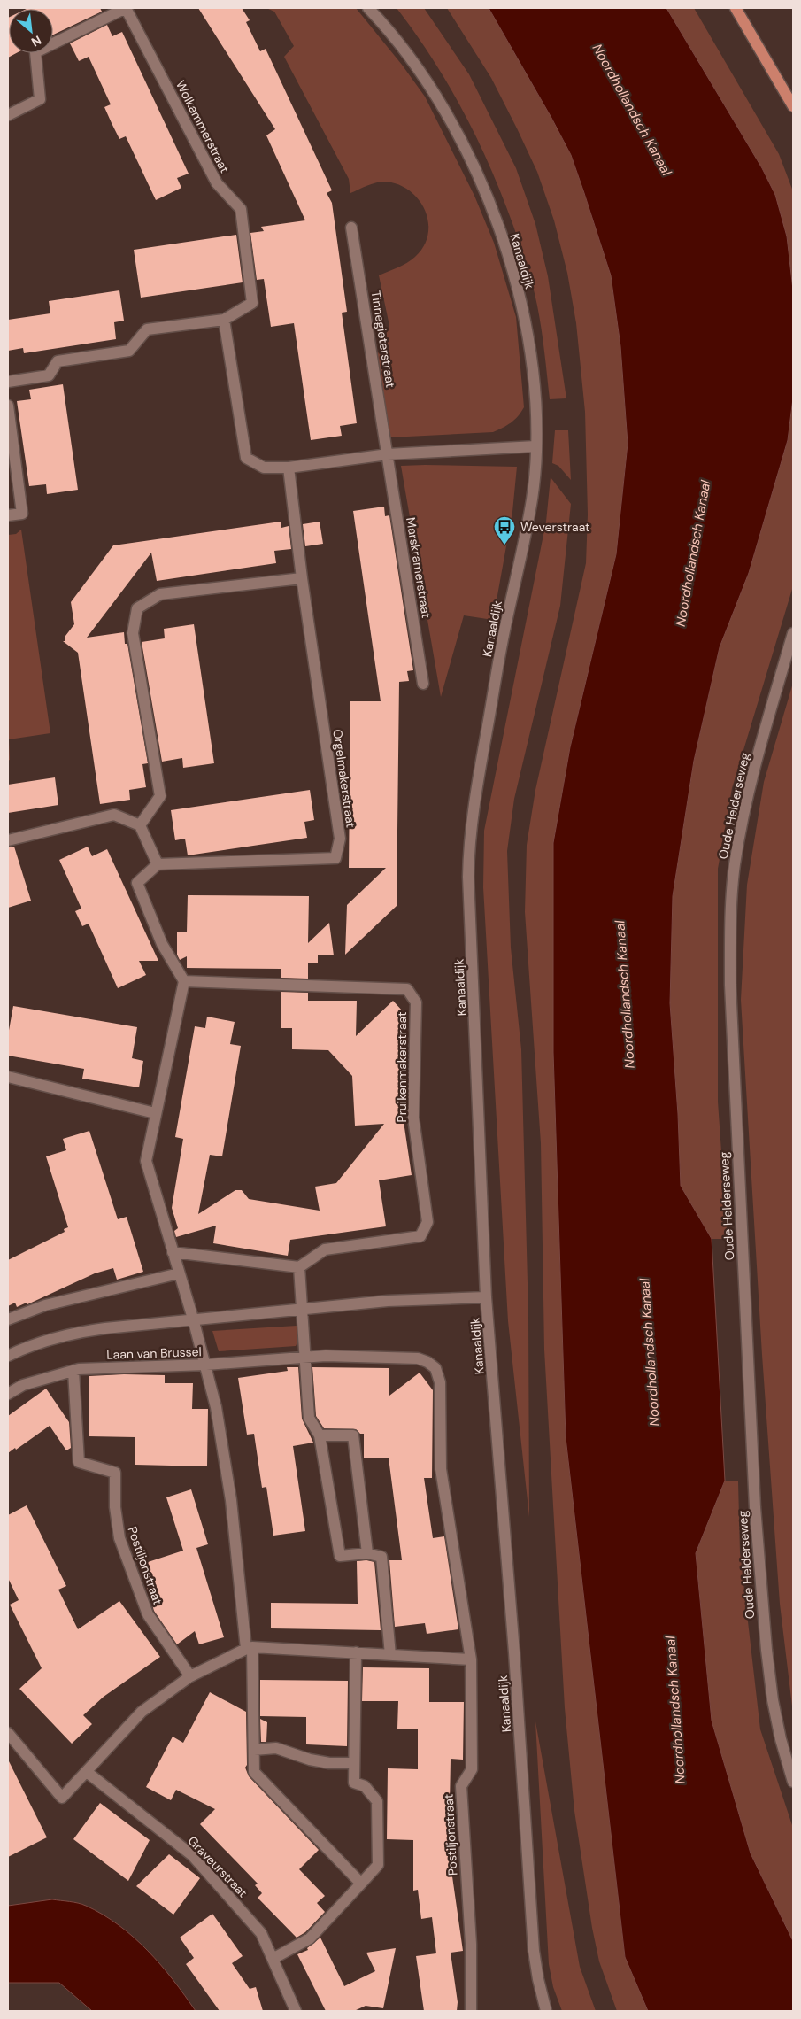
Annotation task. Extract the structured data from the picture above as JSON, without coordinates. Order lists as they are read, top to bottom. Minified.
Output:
{"streets":{"street":["Wolkammerstraat","Kanaaldijk","Tinnegieterstraat","Marskramerstraat","Orgelmakerstraat","Oude Helderseweg","Pruikenmakerstraat","Laan van Brussel","Postiljonstraat","Graveurstraat"]},"crossings":[["Tinnegieterstraat","Marskramerstraat"],["Laan van Brussel","Postiljonstraat"]],"water":["Noordhollandsch Kanaal"],"places":{"bus stop":["Weverstraat"]},"north":"bottom right"}
